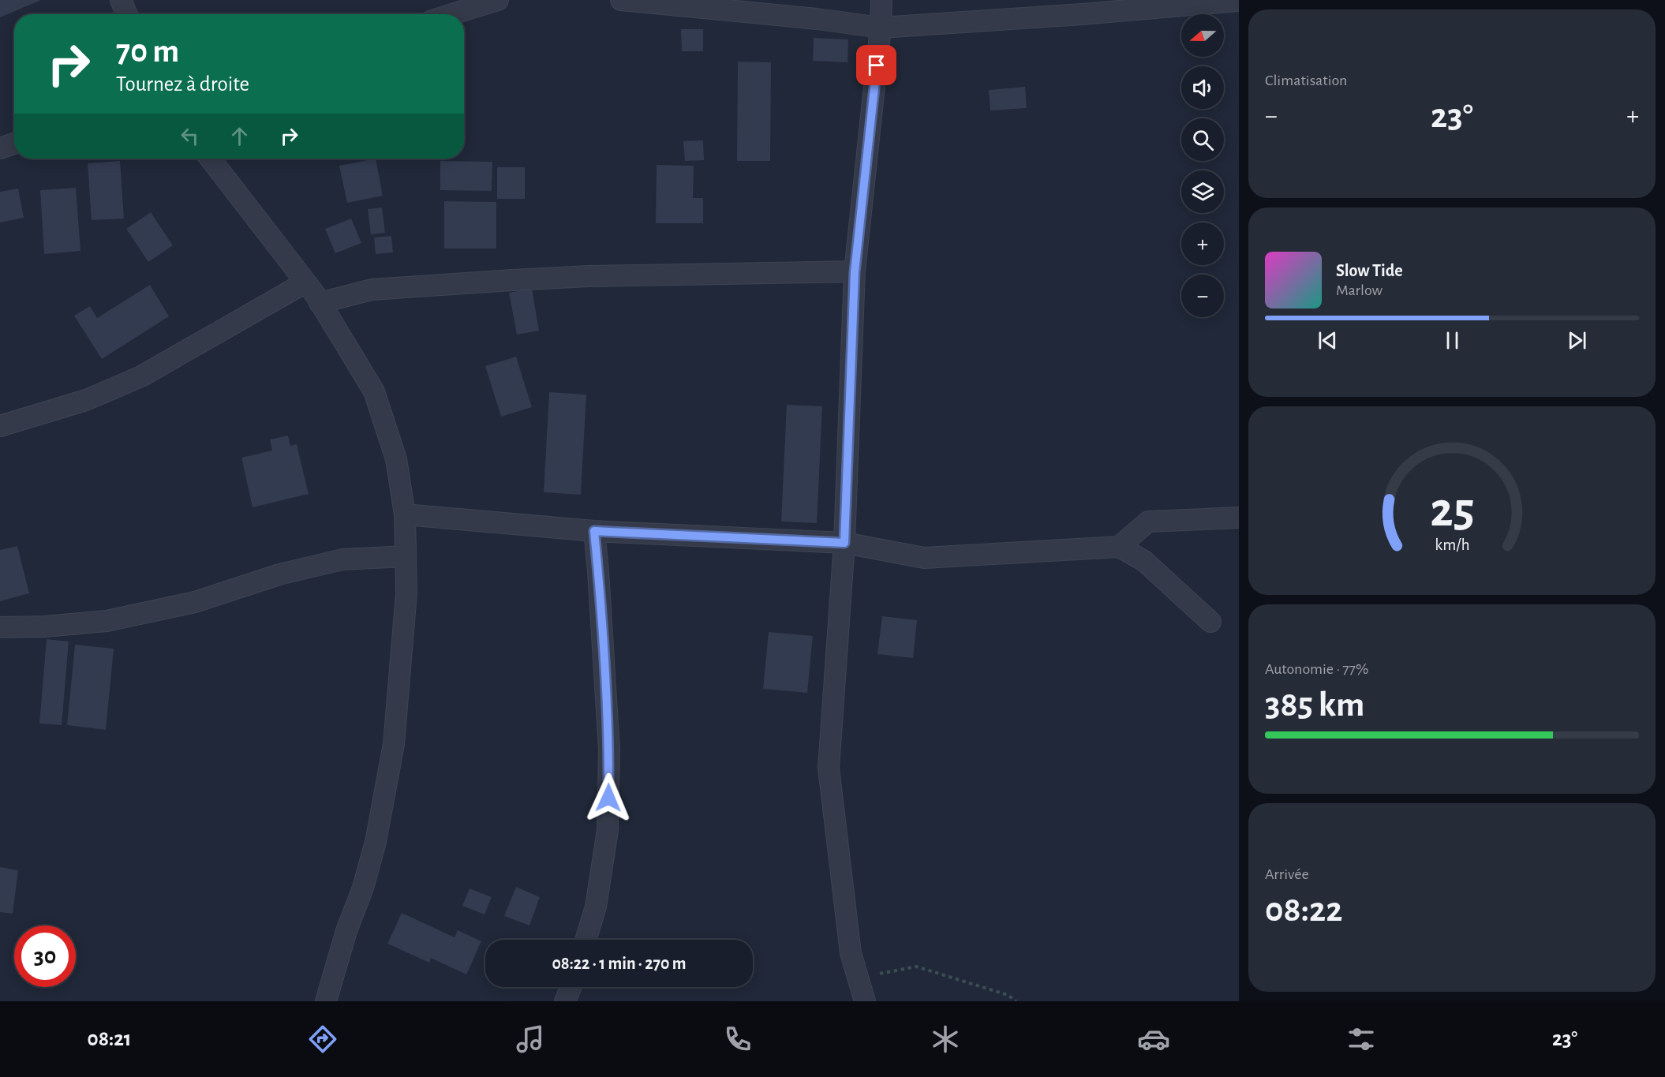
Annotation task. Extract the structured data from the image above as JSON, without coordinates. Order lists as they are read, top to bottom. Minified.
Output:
{"north":"left","page":{"tile":["Climatisation",["Autonomie · 77%","385 km"],["Arrivée","08:22"]],"map_buttons":["+","−"],"turn":["70 m","Tournez à droite"],"heat":["−","23°","+"],"song":["Slow Tide","Marlow"],"limit":"30","trip":"08:22 · 1 min · 270 m","tabs":["08:21","23°"],"gauge":["25","km/h"]}}
